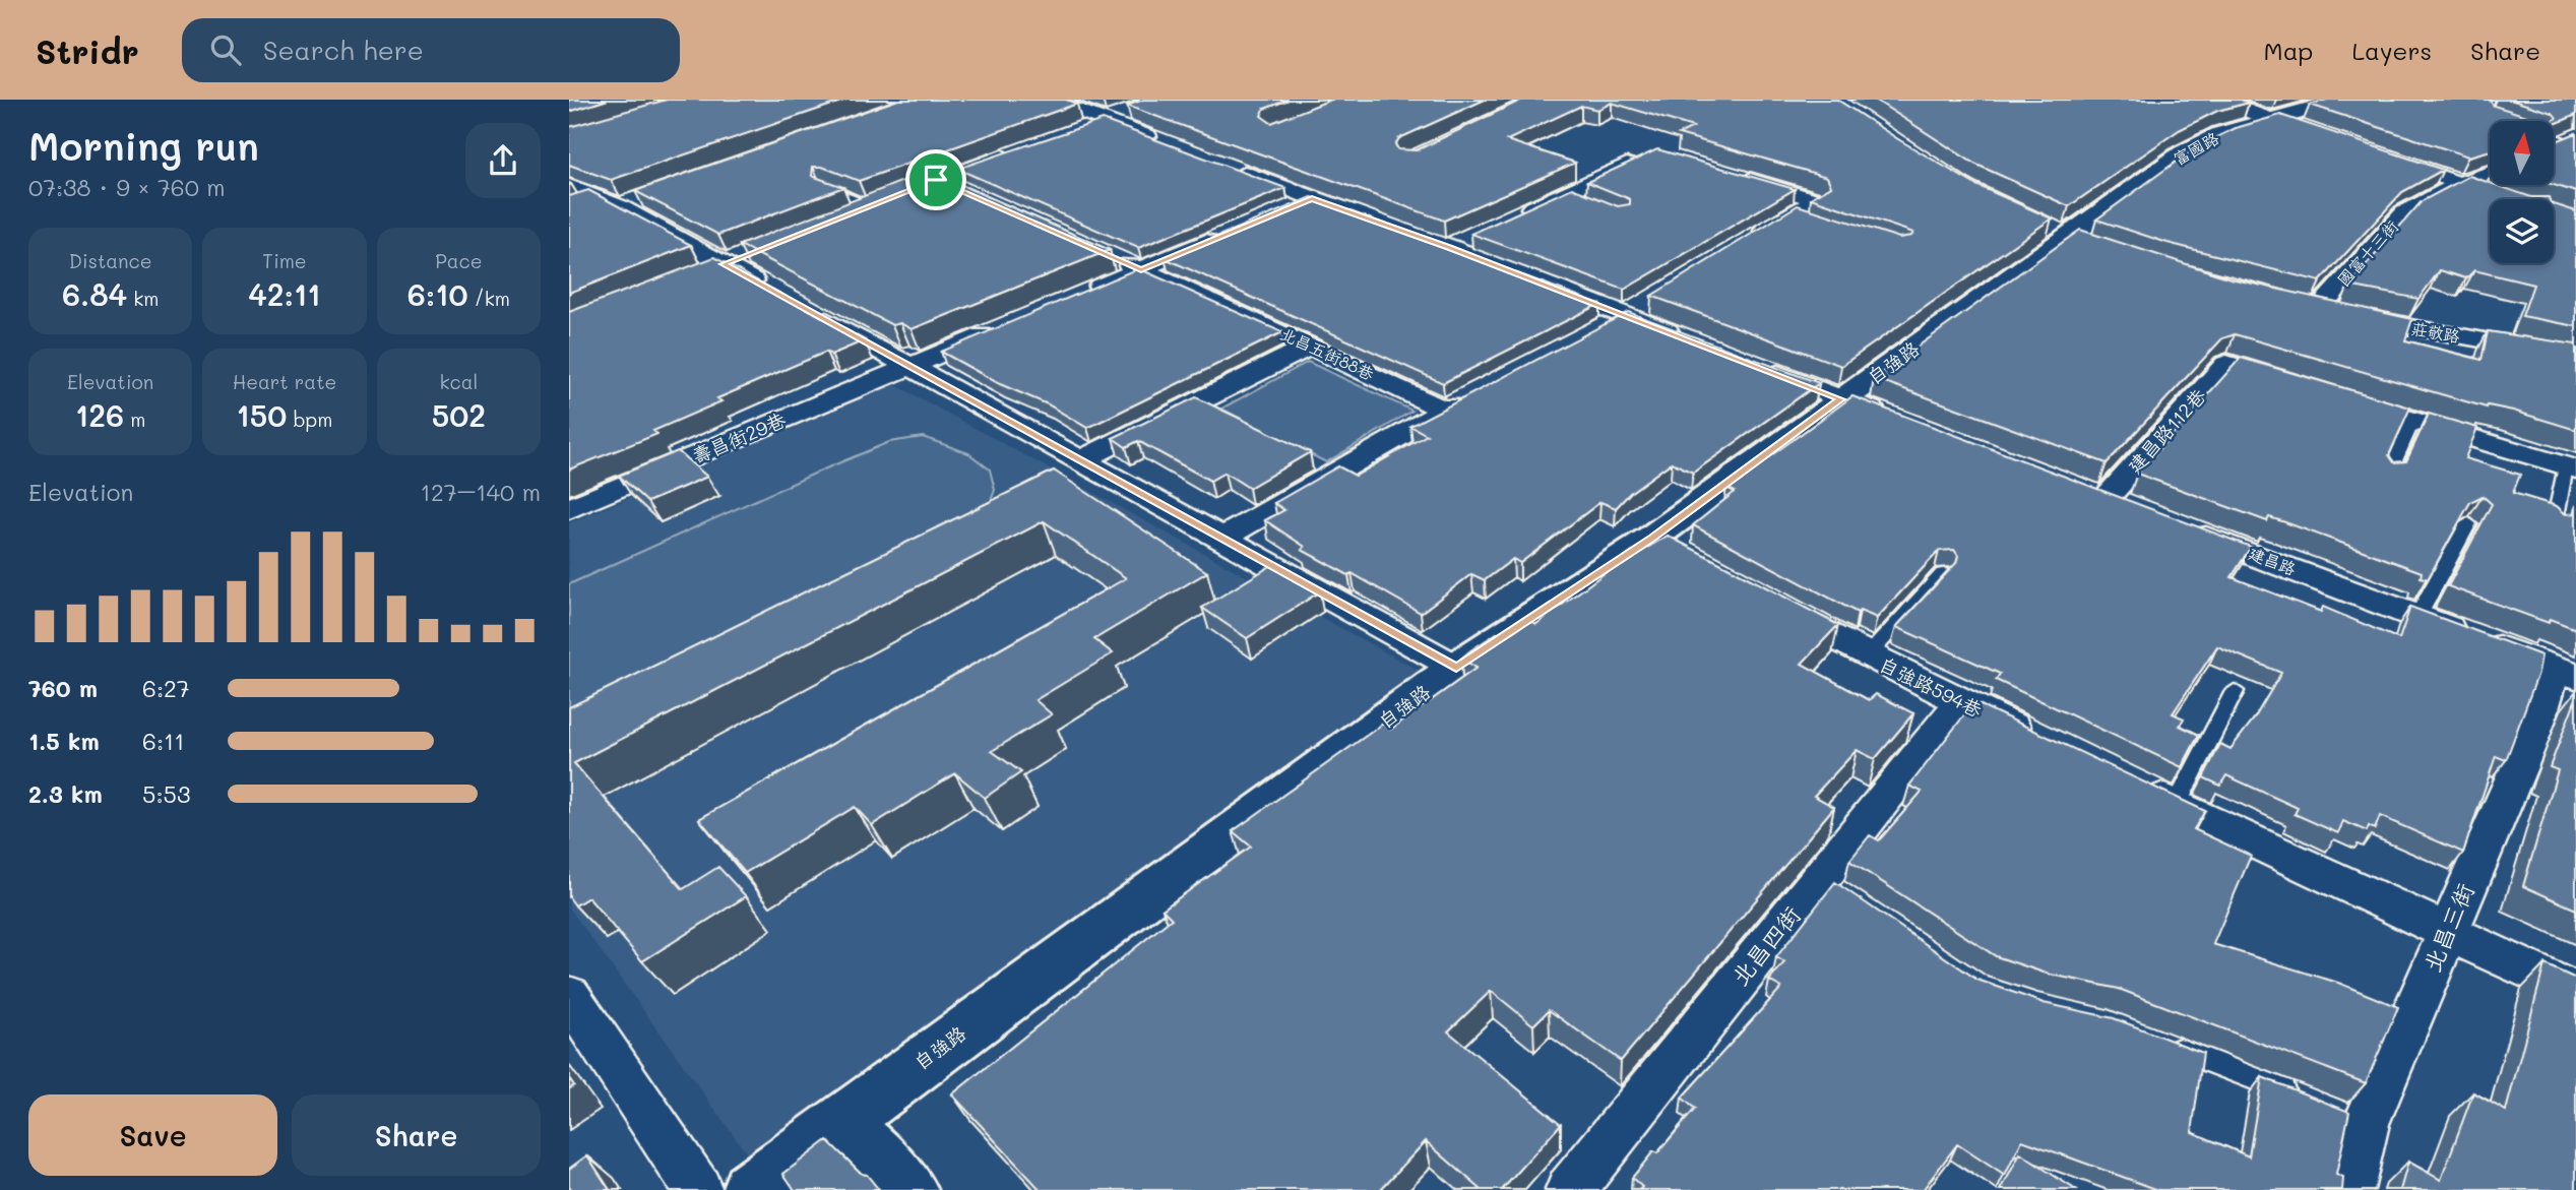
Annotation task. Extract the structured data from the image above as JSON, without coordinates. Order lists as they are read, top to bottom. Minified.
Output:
{"streets":{"street":["富國路","國富十三街","莊敬路","北昌五街88巷","自強路","建昌路112巷","壽昌街29巷","建昌路","自強路594巷","北昌三街","北昌四街"]},"crossings":[["富國路","自強路"],["國富十三街","莊敬路"],["建昌路","北昌三街"],["自強路594巷","北昌四街"]],"north":"top","page":{"header":"Stridr","search":"Search here","nav":["Map","Layers","Share"],"heading":["Morning run","07:38 · 9 × 760 m"],"stats":[["Distance","6.84 km"],["Time","42:11"],["Pace","6:10 /km"],["Elevation","126 m"],["Heart rate","150 bpm"],["kcal","502"]],"chart":["Elevation","127–140 m"],"list":[{"name":"760 m","note":"6:27"},{"name":"1.5 km","note":"6:11"},{"name":"2.3 km","note":"5:53"}],"buttons":["Save","Share"]}}
